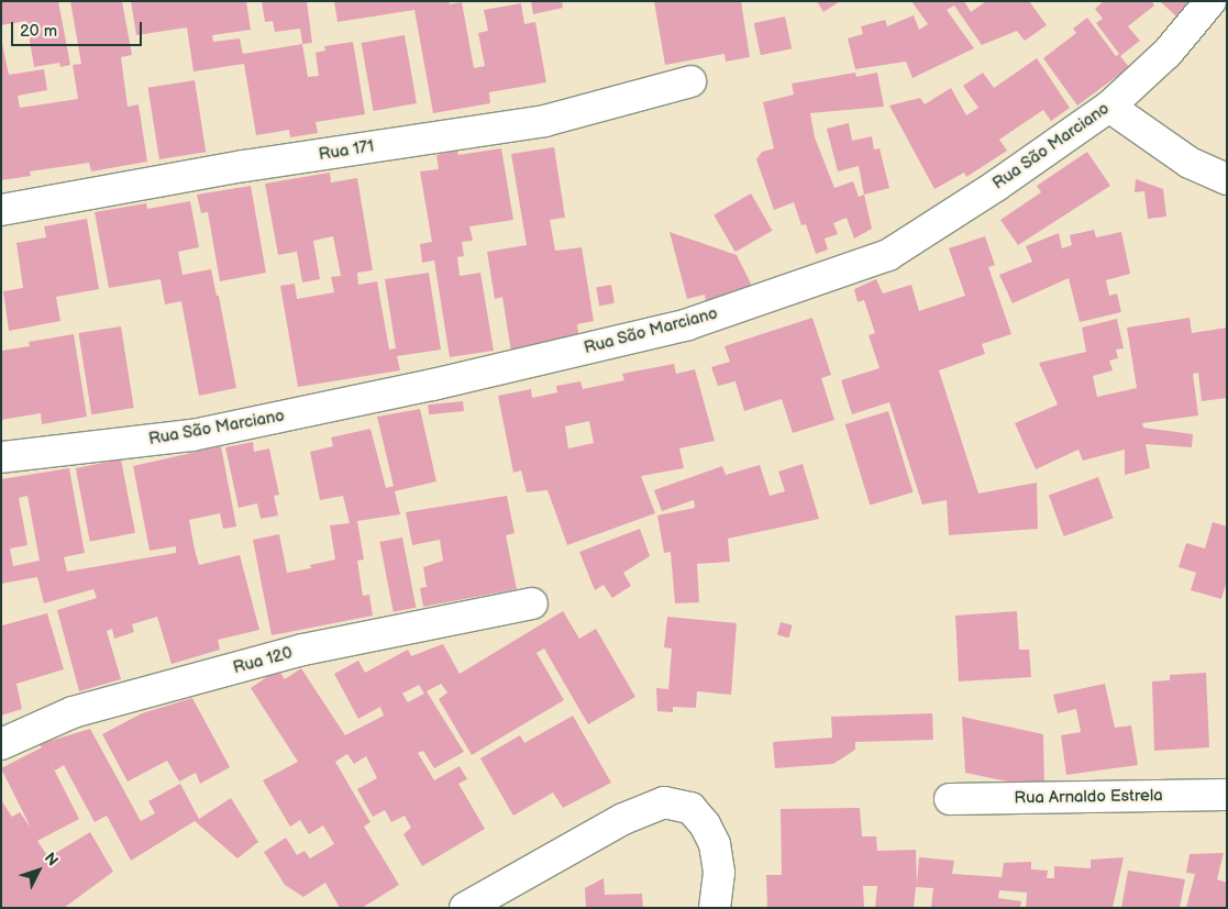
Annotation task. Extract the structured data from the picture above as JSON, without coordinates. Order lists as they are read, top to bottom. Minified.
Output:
{"streets":{"street":["Rua São Marciano","Rua 171","Rua 120","Rua Arnaldo Estrela"]},"scale_bar":"20 m","north":"top right"}
